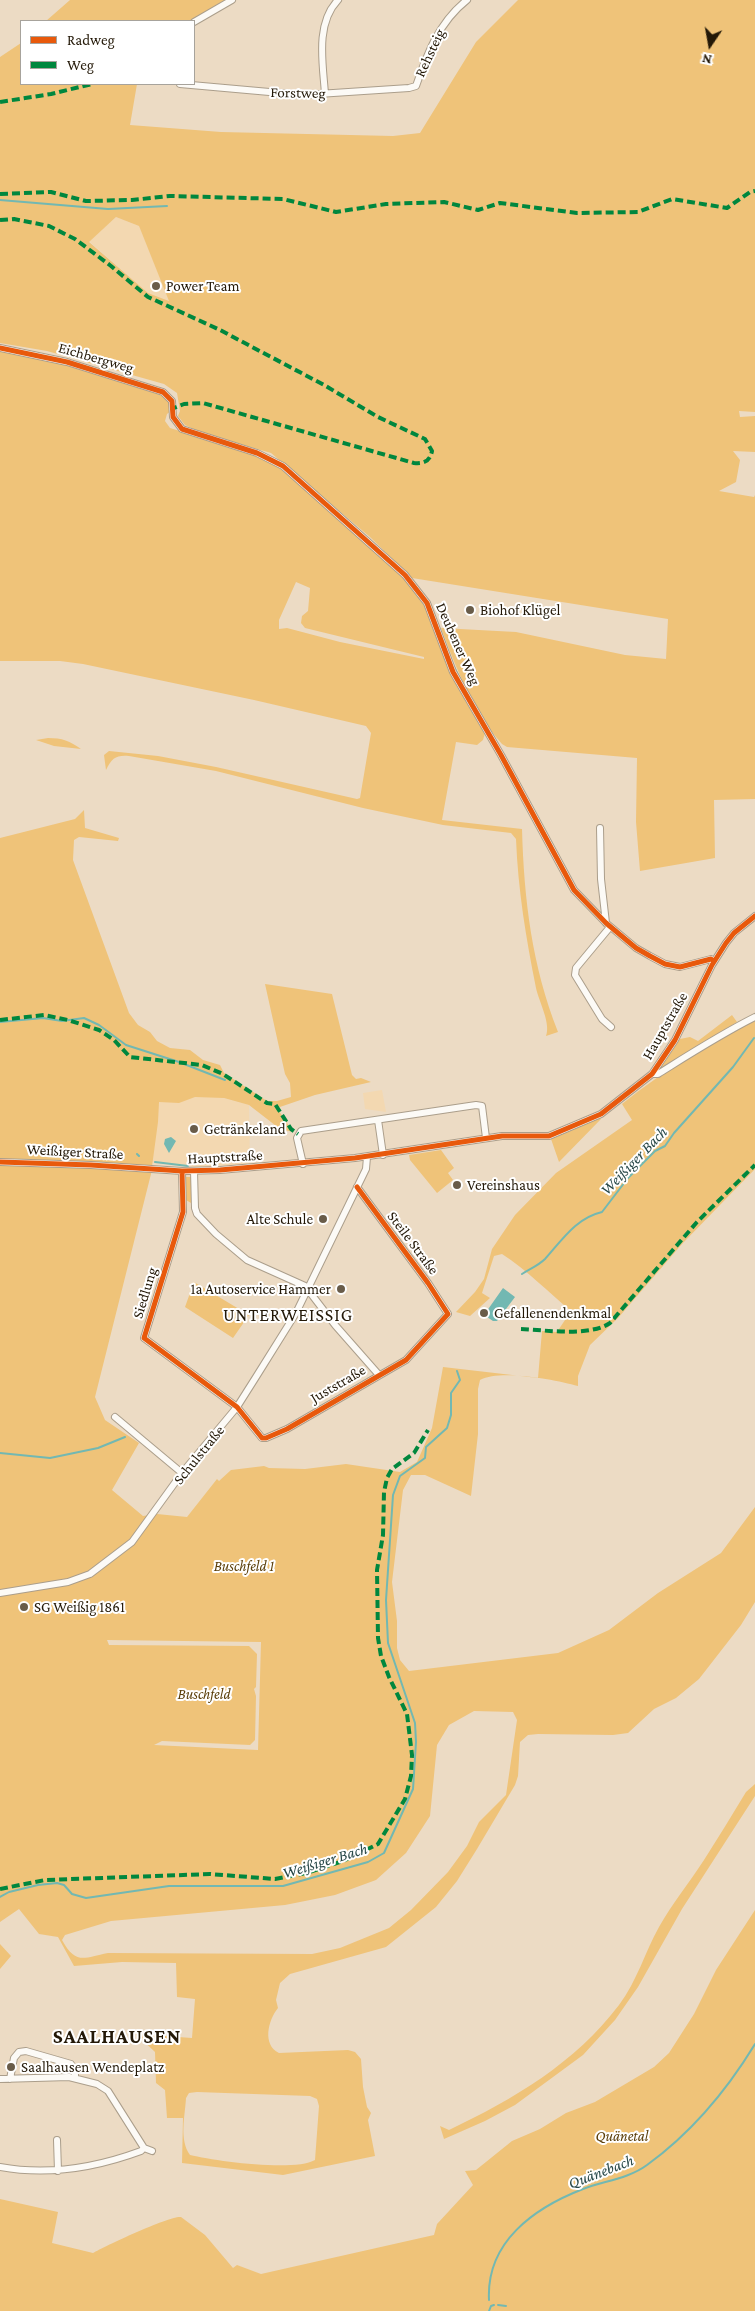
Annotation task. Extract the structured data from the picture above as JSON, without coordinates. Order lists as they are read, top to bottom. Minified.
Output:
{"streets":{"street":["Rehsteig","Forstweg","Eichbergweg","Deubener Weg","Hauptstraße","Weißiger Straße","Steile Straße","Siedlung","Juststraße","Schulstraße"]},"crossings":[["Rehsteig","Forstweg"],["Eichbergweg","Deubener Weg"],["Deubener Weg","Hauptstraße"],["Hauptstraße","Weißiger Straße"],["Hauptstraße","Siedlung"],["Hauptstraße","Schulstraße"],["Steile Straße","Juststraße"],["Steile Straße","Schulstraße"],["Siedlung","Juststraße"],["Siedlung","Schulstraße"],["Juststraße","Schulstraße"]],"districts":["UNTERWEISSIG","SAALHAUSEN"],"water":["Weißiger Bach","Quänebach"],"parks":["Buschfeld 1","Buschfeld","Quänetal"],"places":["Power Team","Biohof Klügel","Getränkeland","Vereinshaus","Alte Schule","1a Autoservice Hammer","Gefallenendenkmal","SG Weißig 1861","Saalhausen Wendeplatz"],"legend":["Radweg","Weg"],"north":"bottom"}
